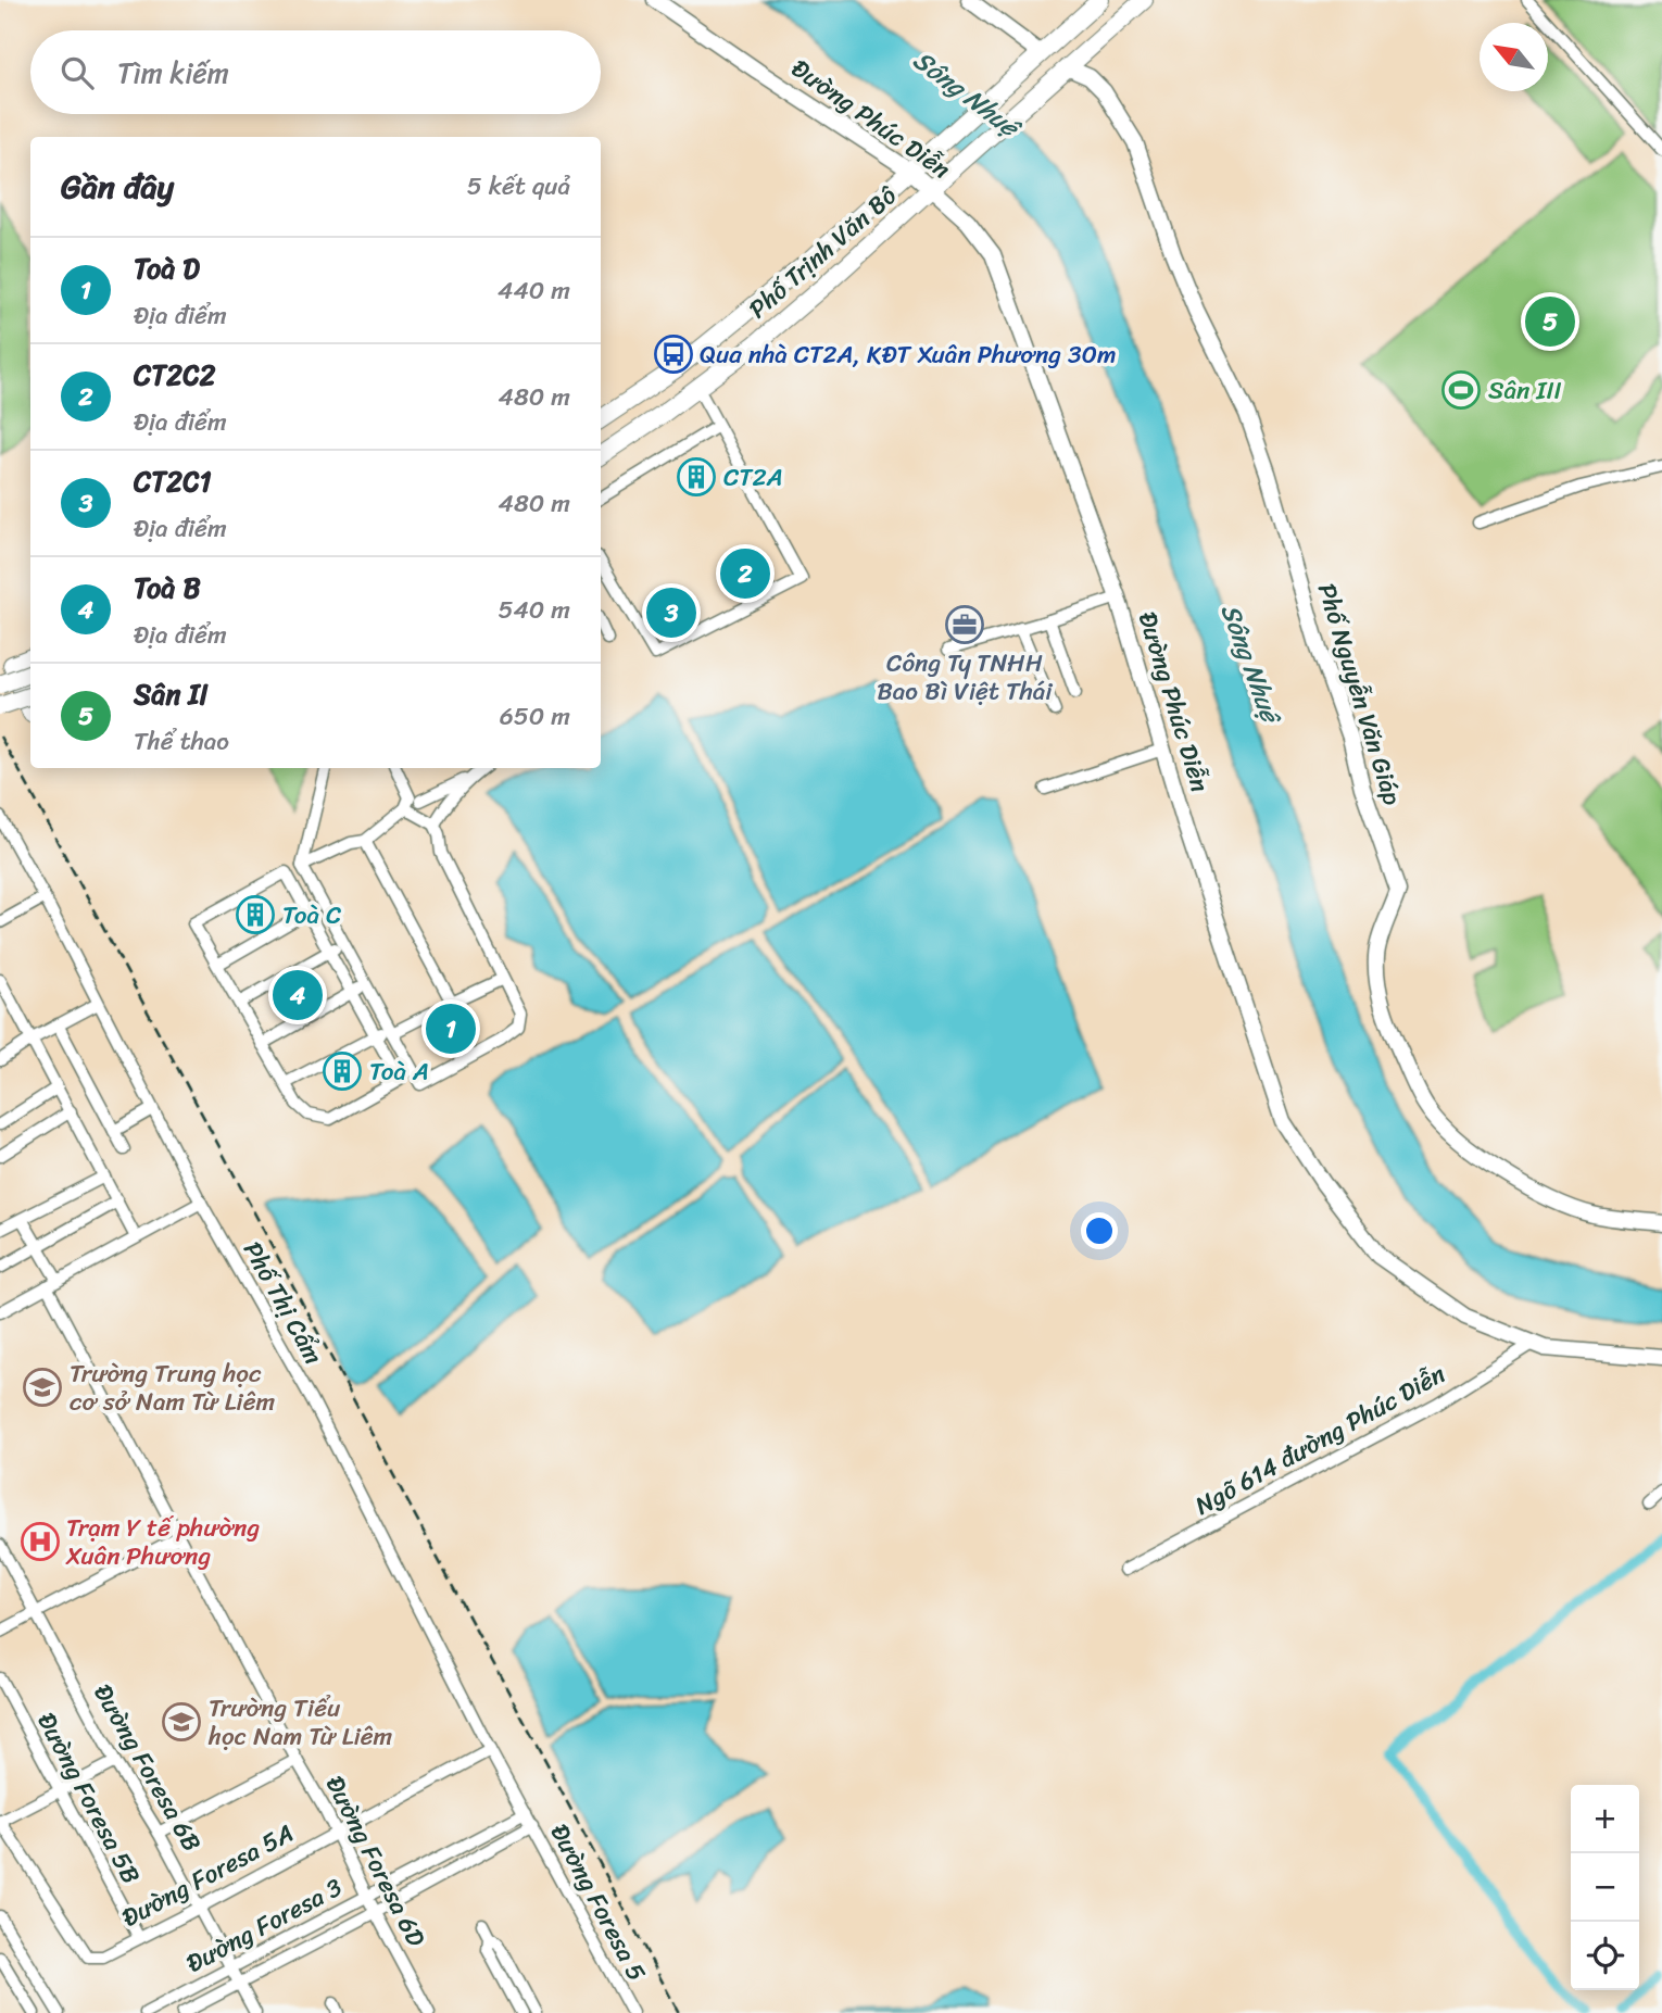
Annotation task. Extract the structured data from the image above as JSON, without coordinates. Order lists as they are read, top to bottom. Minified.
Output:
{"streets":{"main road":["Phố Trịnh Văn Bô"],"street":["Đường Phúc Diễn","Phố Nguyễn Văn Giáp","Phố Thị Cẩm","Ngõ 614 đường Phúc Diễn","Đường Foresa 6B","Đường Foresa 5B","Đường Foresa 6D","Đường Foresa 5A","Đường Foresa 5","Đường Foresa 3"]},"crossings":[["Đường Phúc Diễn","Phố Trịnh Văn Bô"],["Đường Phúc Diễn","Ngõ 614 đường Phúc Diễn"],["Phố Trịnh Văn Bô","Phố Nguyễn Văn Giáp"],["Phố Thị Cẩm","Đường Foresa 5A"],["Phố Thị Cẩm","Đường Foresa 5"],["Phố Thị Cẩm","Đường Foresa 3"],["Đường Foresa 6B","Đường Foresa 5A"],["Đường Foresa 6B","Đường Foresa 3"],["Đường Foresa 5B","Đường Foresa 5A"],["Đường Foresa 6D","Đường Foresa 5A"],["Đường Foresa 6D","Đường Foresa 3"],["Đường Foresa 5","Đường Foresa 3"]],"water":["Sông Nhuệ"],"places":{"bus stop":["Qua nhà CT2A, KĐT Xuân Phương 30m"],"sports":["Sân III"],"building":["CT2A","Toà C","Toà A"],"office":["Công Ty TNHH Bao Bì Việt Thái"],"school or university":["Trường Trung học cơ sở Nam Từ Liêm","Trường Tiểu học Nam Từ Liêm"],"hospital":["Trạm Y tế phường Xuân Phương"]},"north":"top left","page":{"search":"Tìm kiếm","heading":["Gần đây","5 kết quả"],"list":[{"mark":"1","name":"Toà D","note":"Địa điểm","value":"440 m"},{"mark":"2","name":"CT2C2","note":"Địa điểm","value":"480 m"},{"mark":"3","name":"CT2C1","note":"Địa điểm","value":"480 m"},{"mark":"4","name":"Toà B","note":"Địa điểm","value":"540 m"},{"mark":"5","name":"Sân II","note":"Thể thao","value":"650 m"}],"pins":["5","2","3","4","1"],"map_buttons":["+","−"]}}
